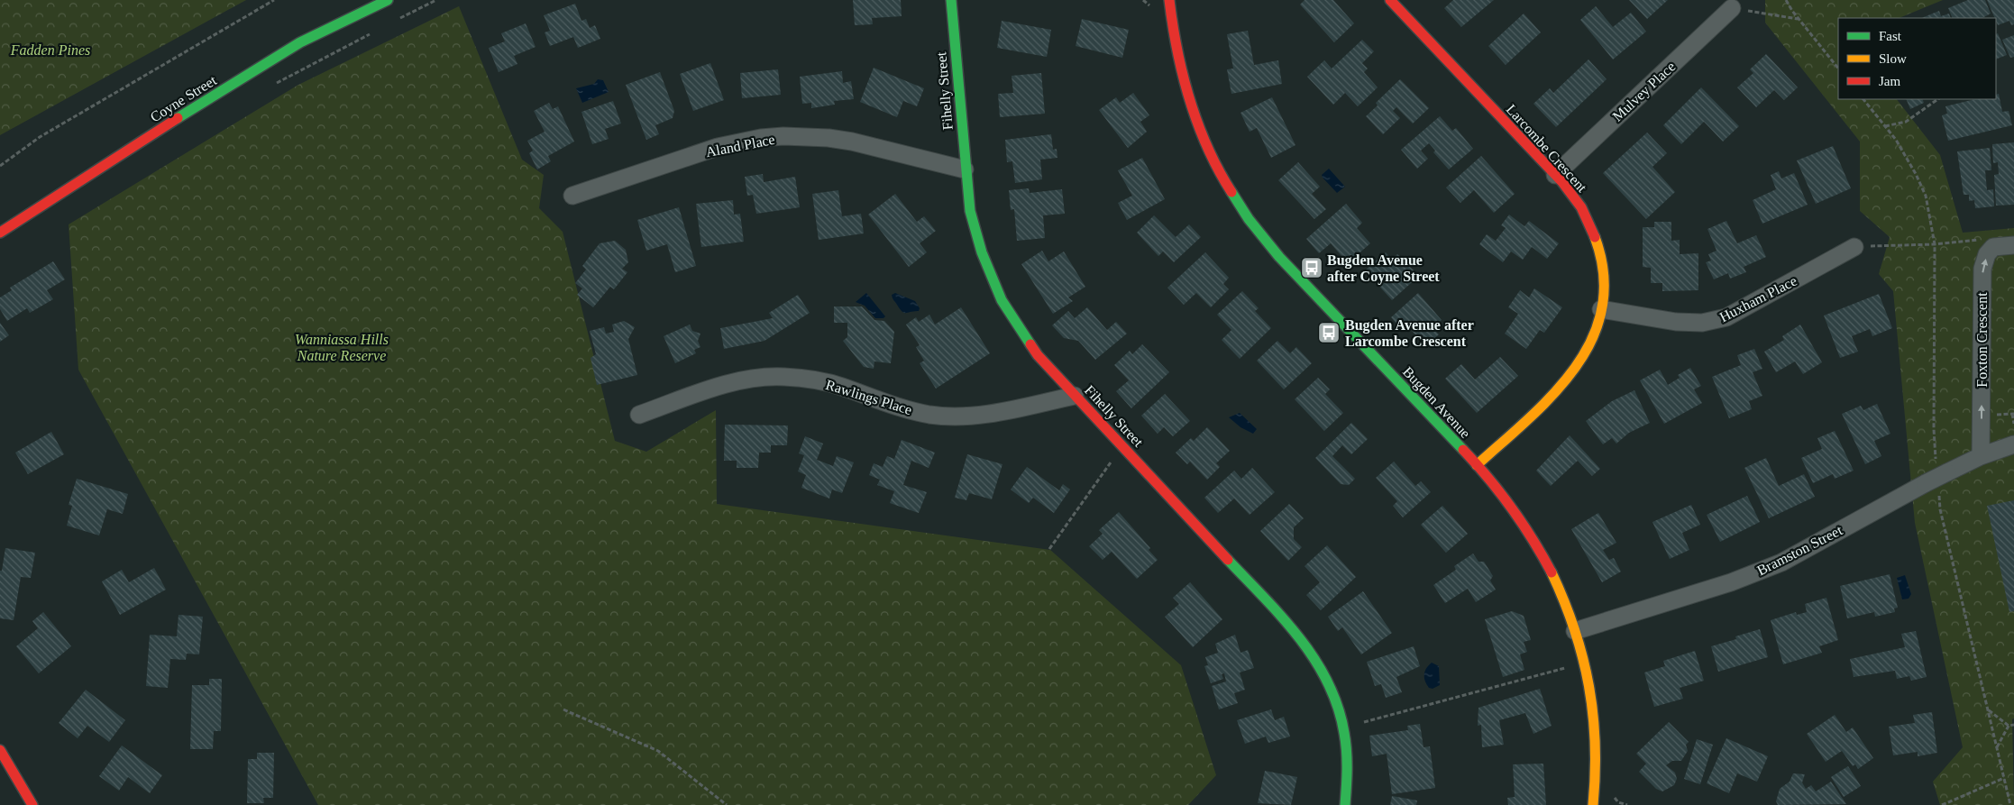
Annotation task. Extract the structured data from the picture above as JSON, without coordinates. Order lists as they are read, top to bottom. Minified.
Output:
{"streets":{"street":["Fihelly Street","Mulvey Place","Coyne Street","Aland Place","Larcombe Crescent","Huxham Place","Foxton Crescent","Rawlings Place","Bugden Avenue","Bramston Street"]},"crossings":[["Fihelly Street","Aland Place"],["Fihelly Street","Rawlings Place"],["Mulvey Place","Larcombe Crescent"],["Larcombe Crescent","Huxham Place"],["Larcombe Crescent","Bugden Avenue"],["Foxton Crescent","Bramston Street"],["Bugden Avenue","Bramston Street"]],"one_way":["Foxton Crescent"],"parks":["Fadden Pines","Wanniassa Hills Nature Reserve"],"places":{"bus stop":["Bugden Avenue after Coyne Street","Bugden Avenue after Larcombe Crescent"]},"legend":["Fast","Slow","Jam"]}
